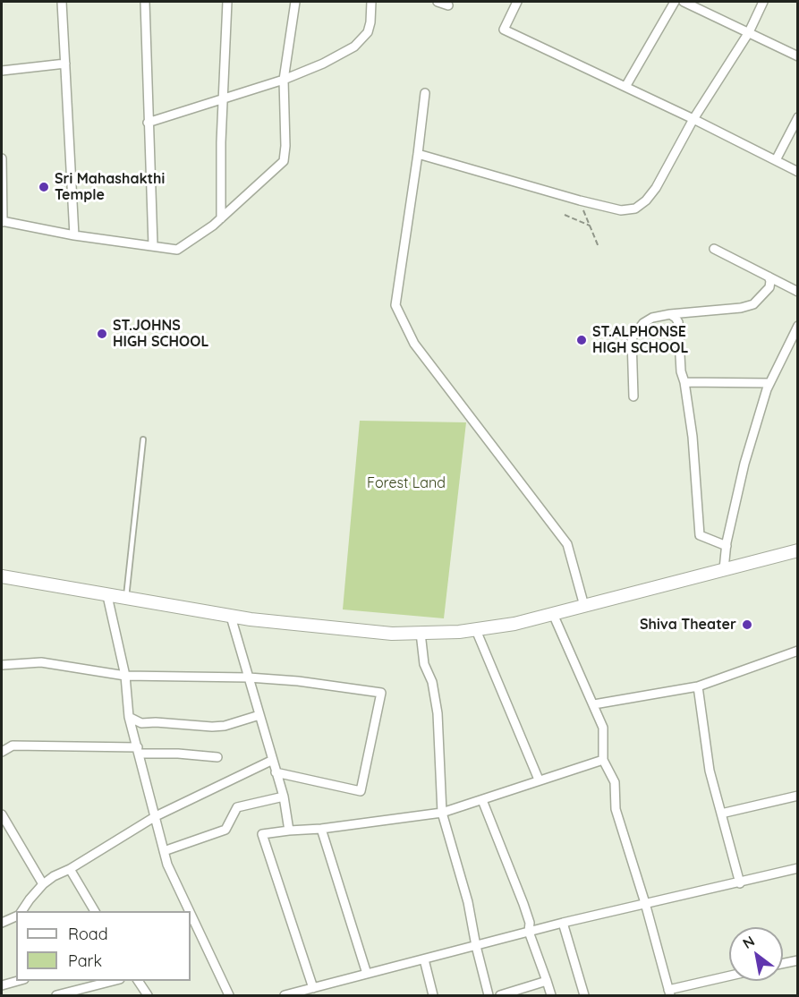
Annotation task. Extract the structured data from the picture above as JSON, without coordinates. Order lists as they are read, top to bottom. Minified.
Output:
{"parks":["Forest Land"],"places":["Sri Mahashakthi Temple","ST.JOHNS HIGH SCHOOL","ST.ALPHONSE HIGH SCHOOL","Shiva Theater"],"legend":["Road","Park"],"north":"top left"}
